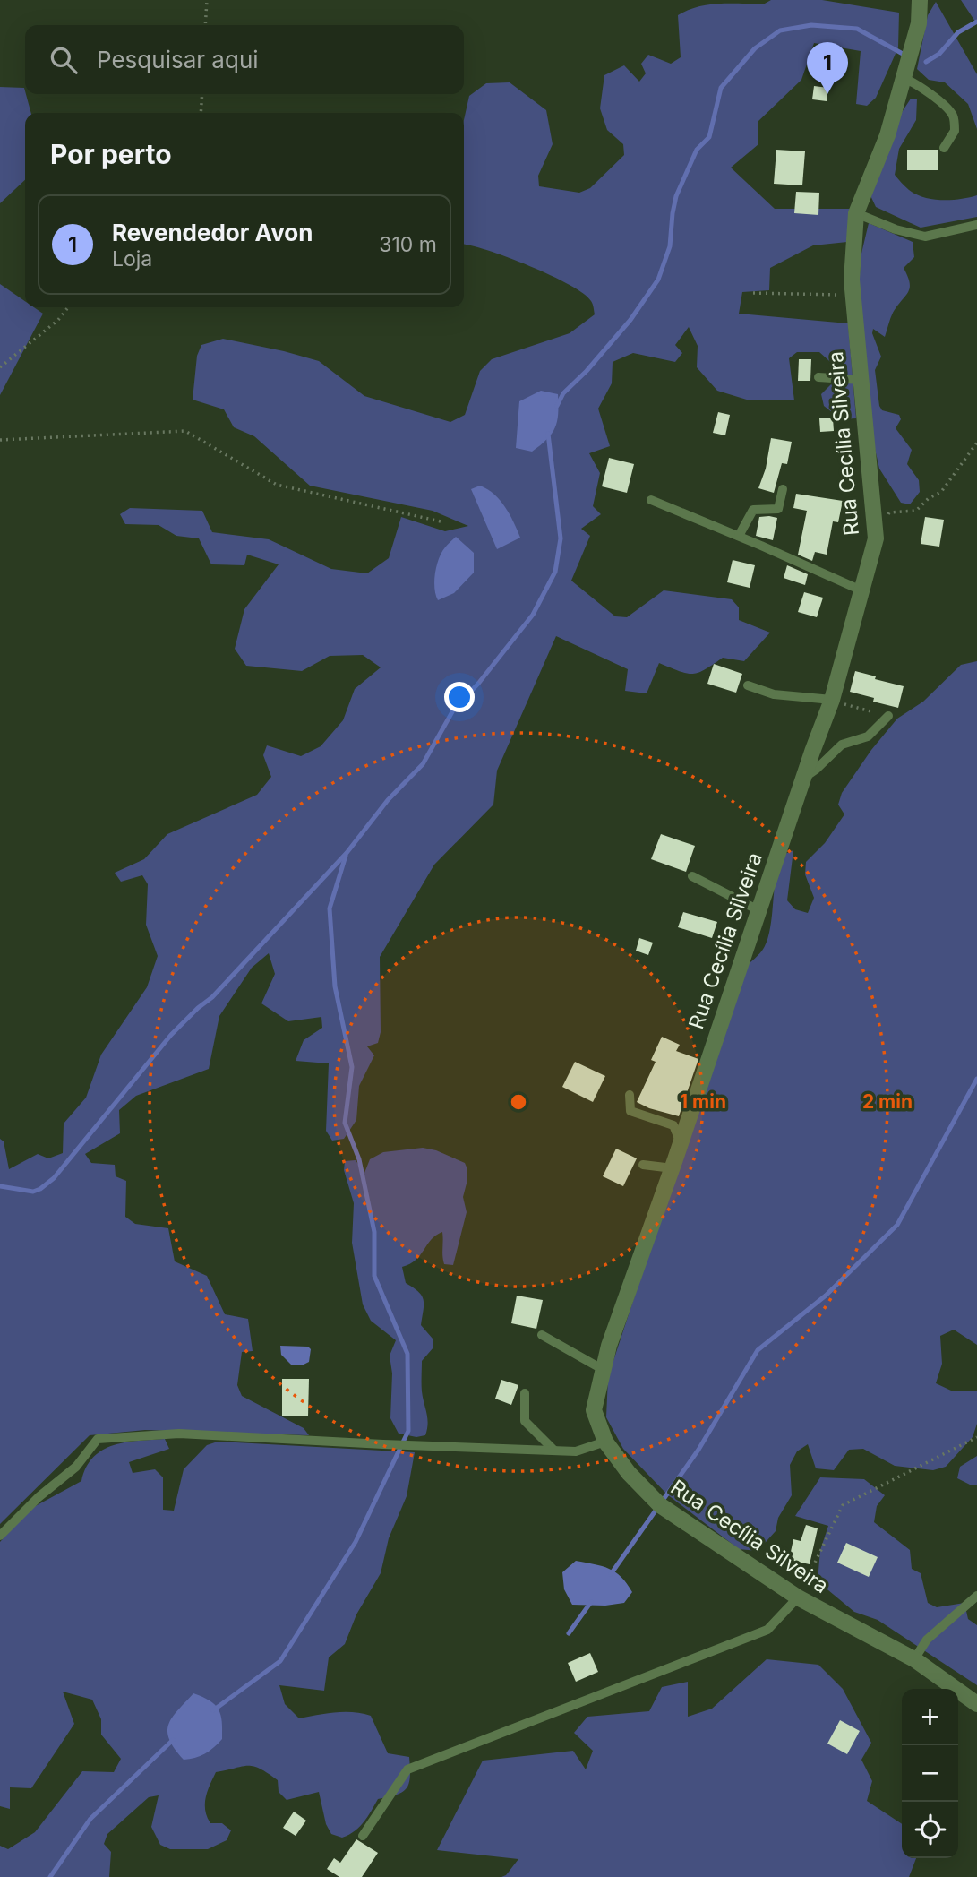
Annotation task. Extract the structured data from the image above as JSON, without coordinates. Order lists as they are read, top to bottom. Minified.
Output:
{"streets":{"street":["Rua Cecília Silveira"]},"page":{"search":"Pesquisar aqui","pins":"1","heading":"Por perto","list":[{"mark":"1","name":"Revendedor Avon","note":"Loja","value":"310 m"}],"map_buttons":["+","−"]},"rings":["1 min","2 min"]}
